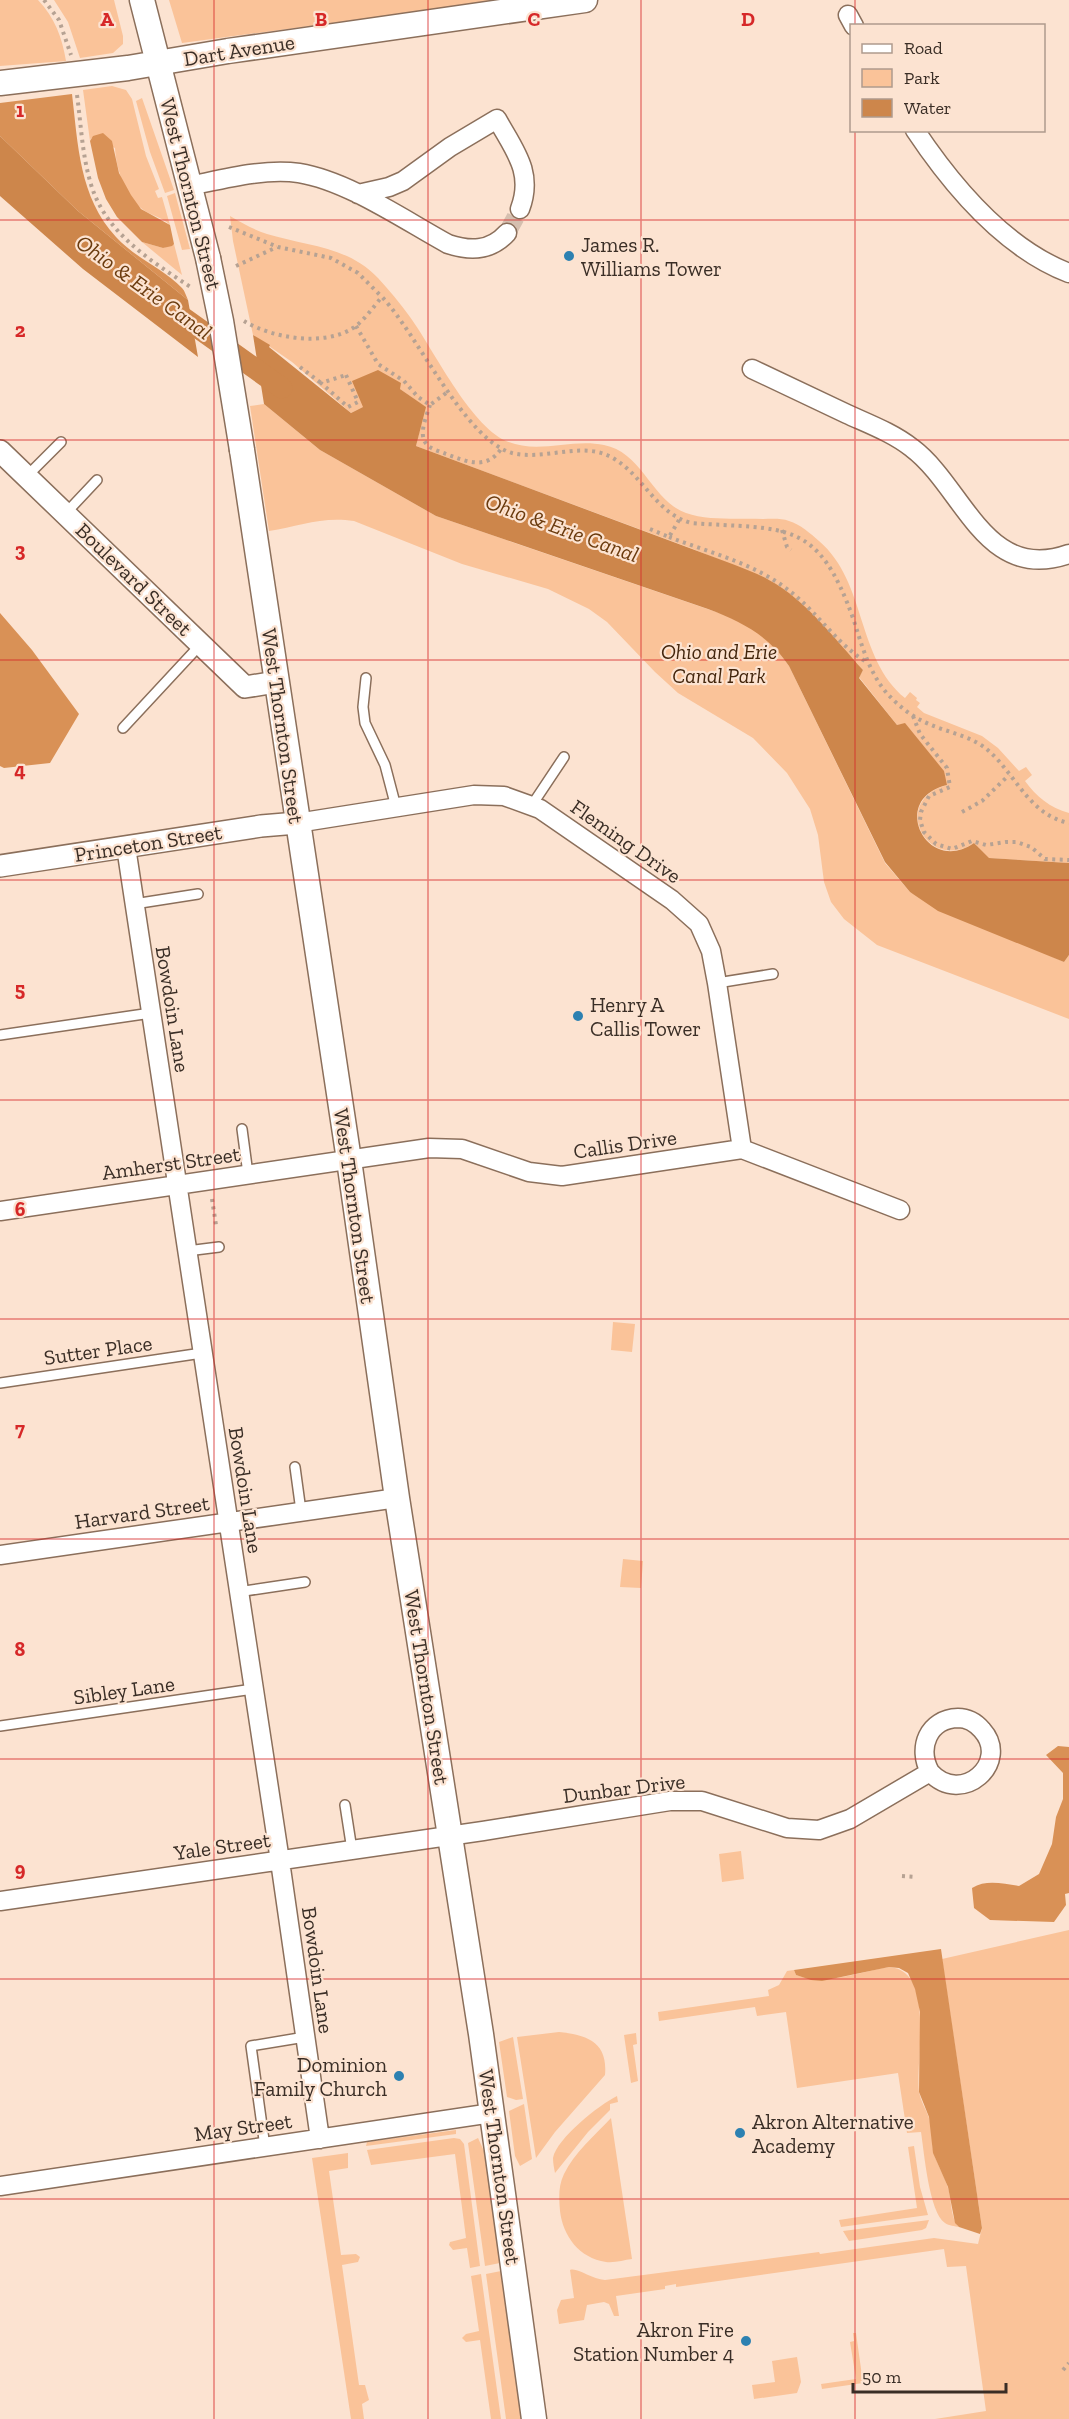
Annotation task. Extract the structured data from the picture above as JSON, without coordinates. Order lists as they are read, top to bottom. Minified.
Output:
{"streets":{"main road":["Dart Avenue","West Thornton Street"],"street":["Boulevard Street","Fleming Drive","Princeton Street","Bowdoin Lane","Callis Drive","Amherst Street","Harvard Street","Dunbar Drive","Yale Street","May Street"],"lane":["Sutter Place","Sibley Lane"]},"crossings":[["Dart Avenue","West Thornton Street"],["West Thornton Street","Boulevard Street"],["West Thornton Street","Fleming Drive"],["West Thornton Street","Princeton Street"],["West Thornton Street","Callis Drive"],["West Thornton Street","Amherst Street"],["West Thornton Street","Harvard Street"],["West Thornton Street","Dunbar Drive"],["West Thornton Street","Yale Street"],["West Thornton Street","May Street"],["Fleming Drive","Princeton Street"],["Fleming Drive","Callis Drive"],["Princeton Street","Bowdoin Lane"],["Bowdoin Lane","Amherst Street"],["Bowdoin Lane","Sutter Place"],["Bowdoin Lane","Harvard Street"],["Bowdoin Lane","Sibley Lane"],["Bowdoin Lane","Yale Street"],["Bowdoin Lane","May Street"],["Callis Drive","Amherst Street"],["Dunbar Drive","Yale Street"]],"water":["Ohio & Erie Canal"],"parks":["Ohio and Erie Canal Park"],"places":["James R. Williams Tower","Henry A Callis Tower","Dominion Family Church","Akron Alternative Academy","Akron Fire Station Number 4"],"legend":["Road","Park","Water"],"scale_bar":"50 m","grid":{"columns":["A","B","C","D"],"rows":["1","2","3","4","5","6","7","8","9"]}}
